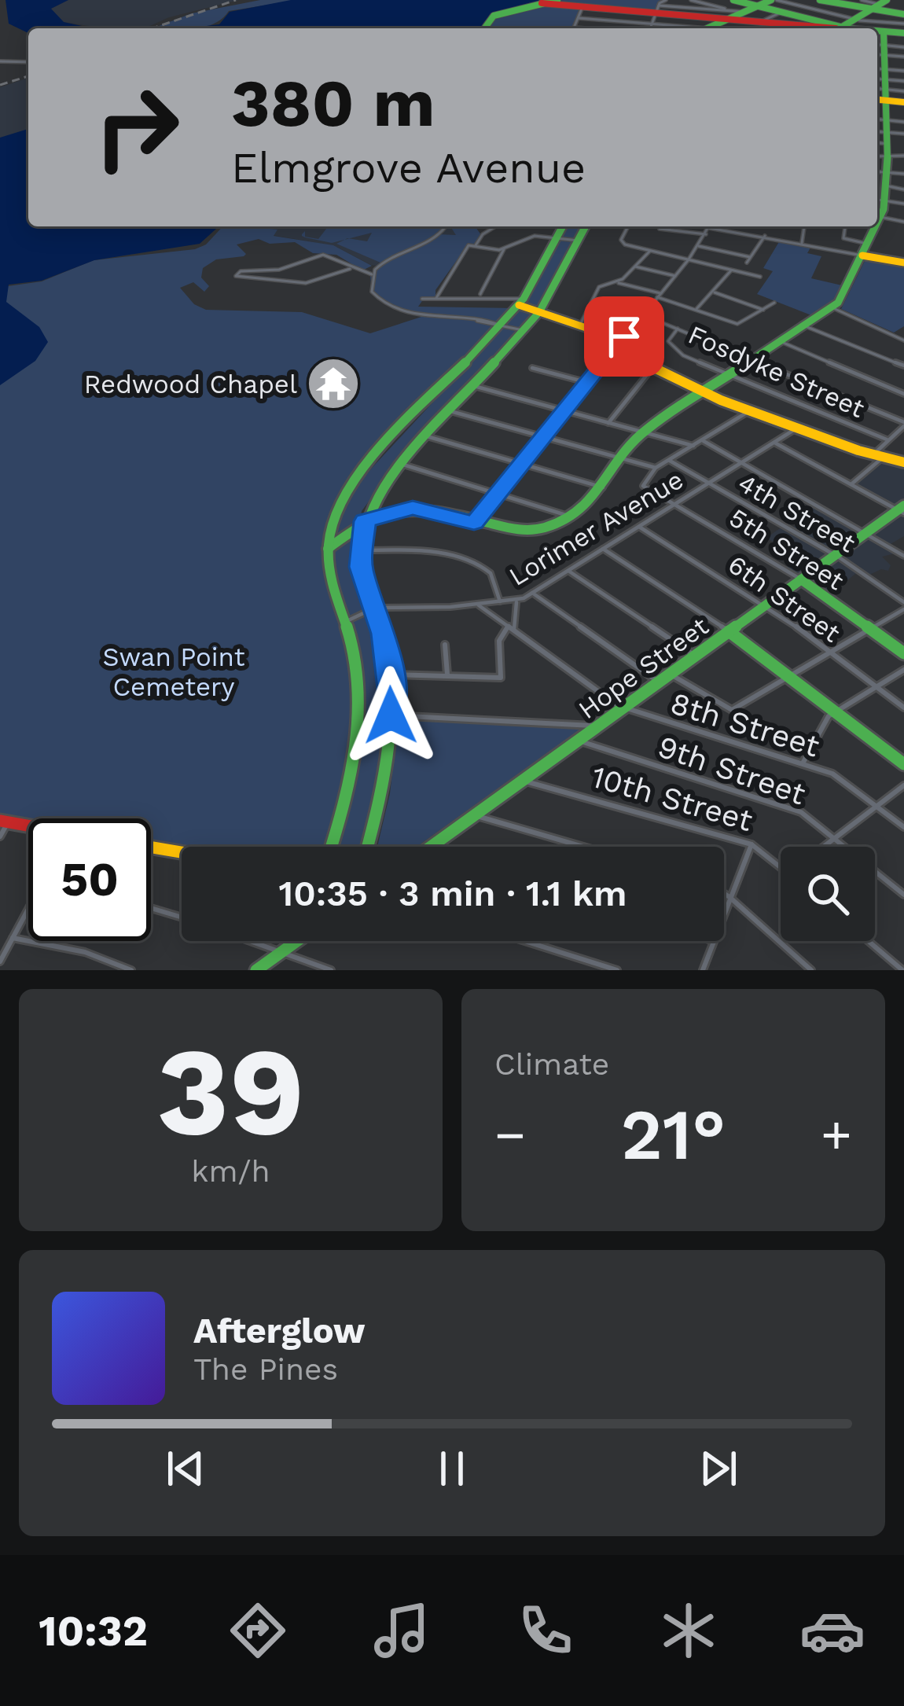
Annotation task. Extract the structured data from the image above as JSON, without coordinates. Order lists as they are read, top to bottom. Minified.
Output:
{"streets":{"street":["Fosdyke Street","4th Street","Lorimer Avenue","5th Street","6th Street","Hope Street","8th Street","9th Street","10th Street"]},"crossings":[["4th Street","Lorimer Avenue"],["4th Street","Hope Street"],["Lorimer Avenue","5th Street"],["Lorimer Avenue","6th Street"],["Lorimer Avenue","8th Street"],["5th Street","Hope Street"],["6th Street","Hope Street"],["Hope Street","8th Street"],["Hope Street","9th Street"],["Hope Street","10th Street"]],"parks":["Swan Point Cemetery"],"places":{"temple":["Redwood Chapel"]},"page":{"turn":["380 m","Elmgrove Avenue"],"limit":"50","trip":"10:35 · 3 min · 1.1 km","tile":[["39","km/h"],"Climate"],"heat":["−","21°","+"],"song":["Afterglow","The Pines"],"tabs":"10:32"}}
